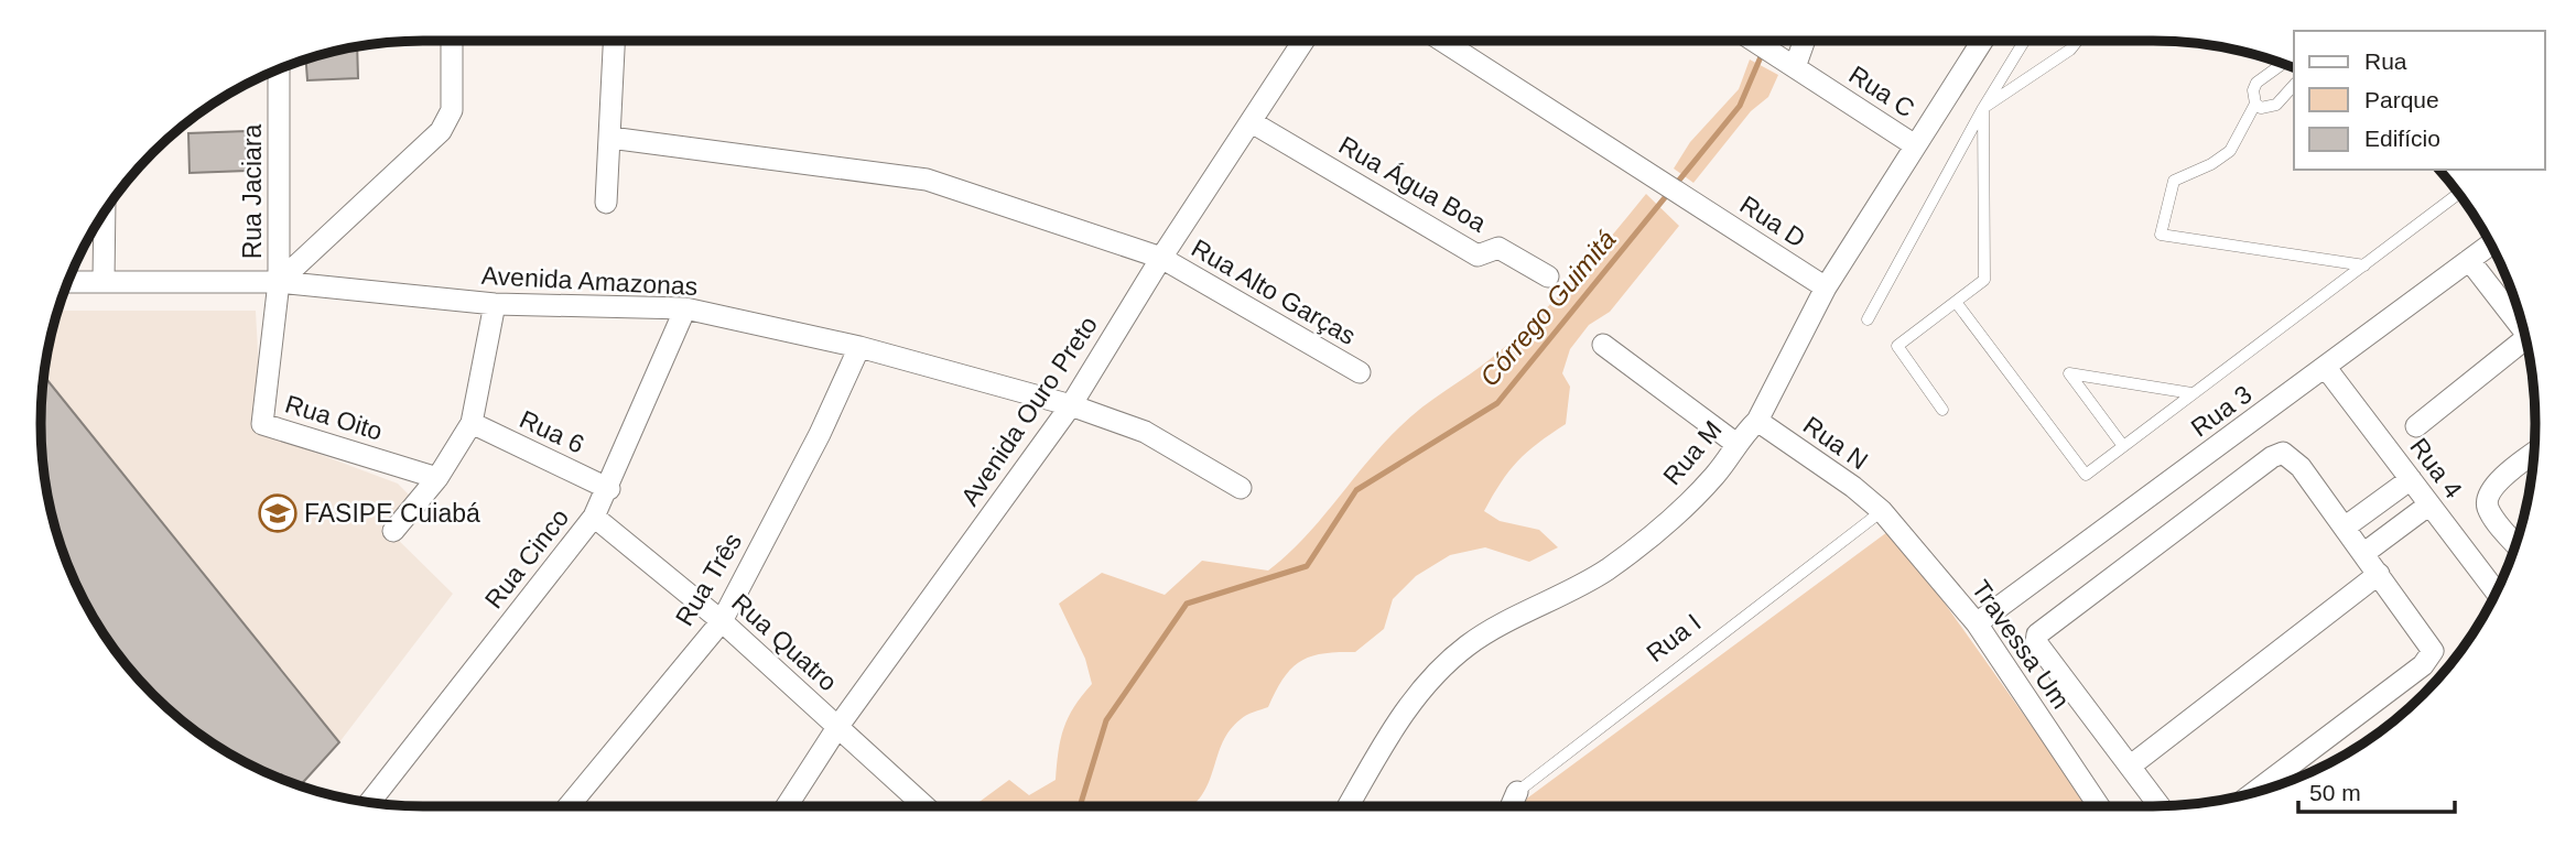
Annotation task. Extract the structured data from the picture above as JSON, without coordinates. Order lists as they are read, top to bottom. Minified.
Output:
{"streets":{"street":["Rua C","Rua Água Boa","Rua Jaciara","Rua D","Avenida Amazonas","Rua Alto Garças","Avenida Ouro Preto","Rua 3","Rua Oito","Rua 6","Rua N","Rua M","Rua 4","Rua Cinco","Rua Três","Rua I","Rua Quatro","Travessa Um"]},"crossings":[["Rua C","Rua M"],["Rua Água Boa","Avenida Ouro Preto"],["Rua Jaciara","Avenida Amazonas"],["Rua Jaciara","Rua Oito"],["Rua D","Rua M"],["Avenida Amazonas","Avenida Ouro Preto"],["Avenida Amazonas","Rua Oito"],["Avenida Amazonas","Rua Cinco"],["Avenida Amazonas","Rua Três"],["Rua Alto Garças","Avenida Ouro Preto"],["Avenida Ouro Preto","Rua Quatro"],["Rua 3","Rua 4"],["Rua 3","Travessa Um"],["Rua 6","Rua Cinco"],["Rua N","Rua M"],["Rua N","Rua I"],["Rua N","Travessa Um"],["Rua Cinco","Rua Quatro"],["Rua Três","Rua Quatro"],["Rua I","Travessa Um"]],"water":["Córrego Guimitá"],"places":{"school or university":["FASIPE Cuiabá"]},"legend":["Rua","Parque","Edifício"],"scale_bar":"50 m"}
